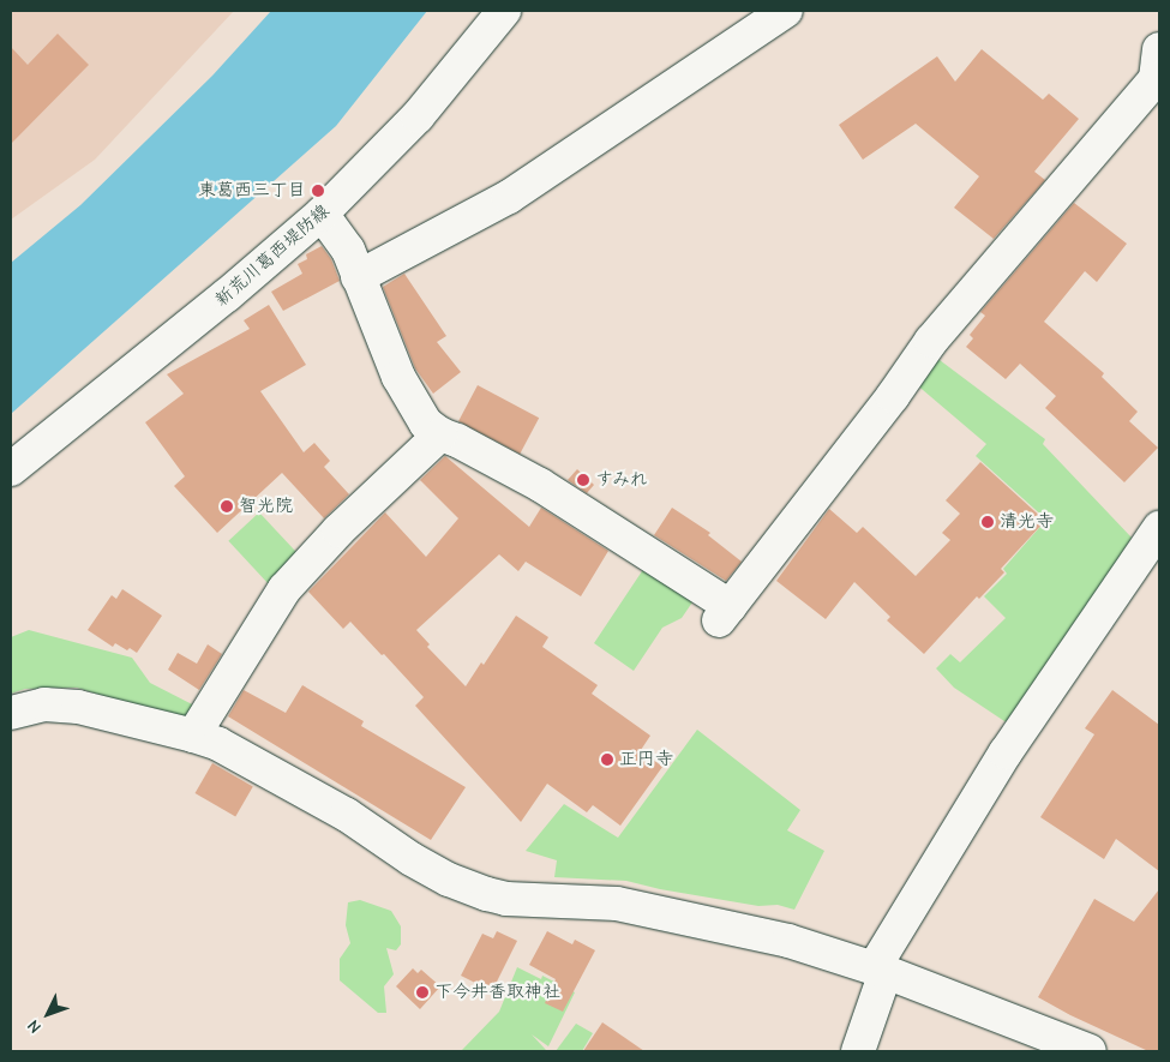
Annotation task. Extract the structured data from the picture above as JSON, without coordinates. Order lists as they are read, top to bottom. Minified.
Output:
{"streets":{"street":["新荒川葛西堤防線"]},"places":["東葛西三丁目","すみれ","智光院","清光寺","正円寺","下今井香取神社"],"north":"bottom left"}
